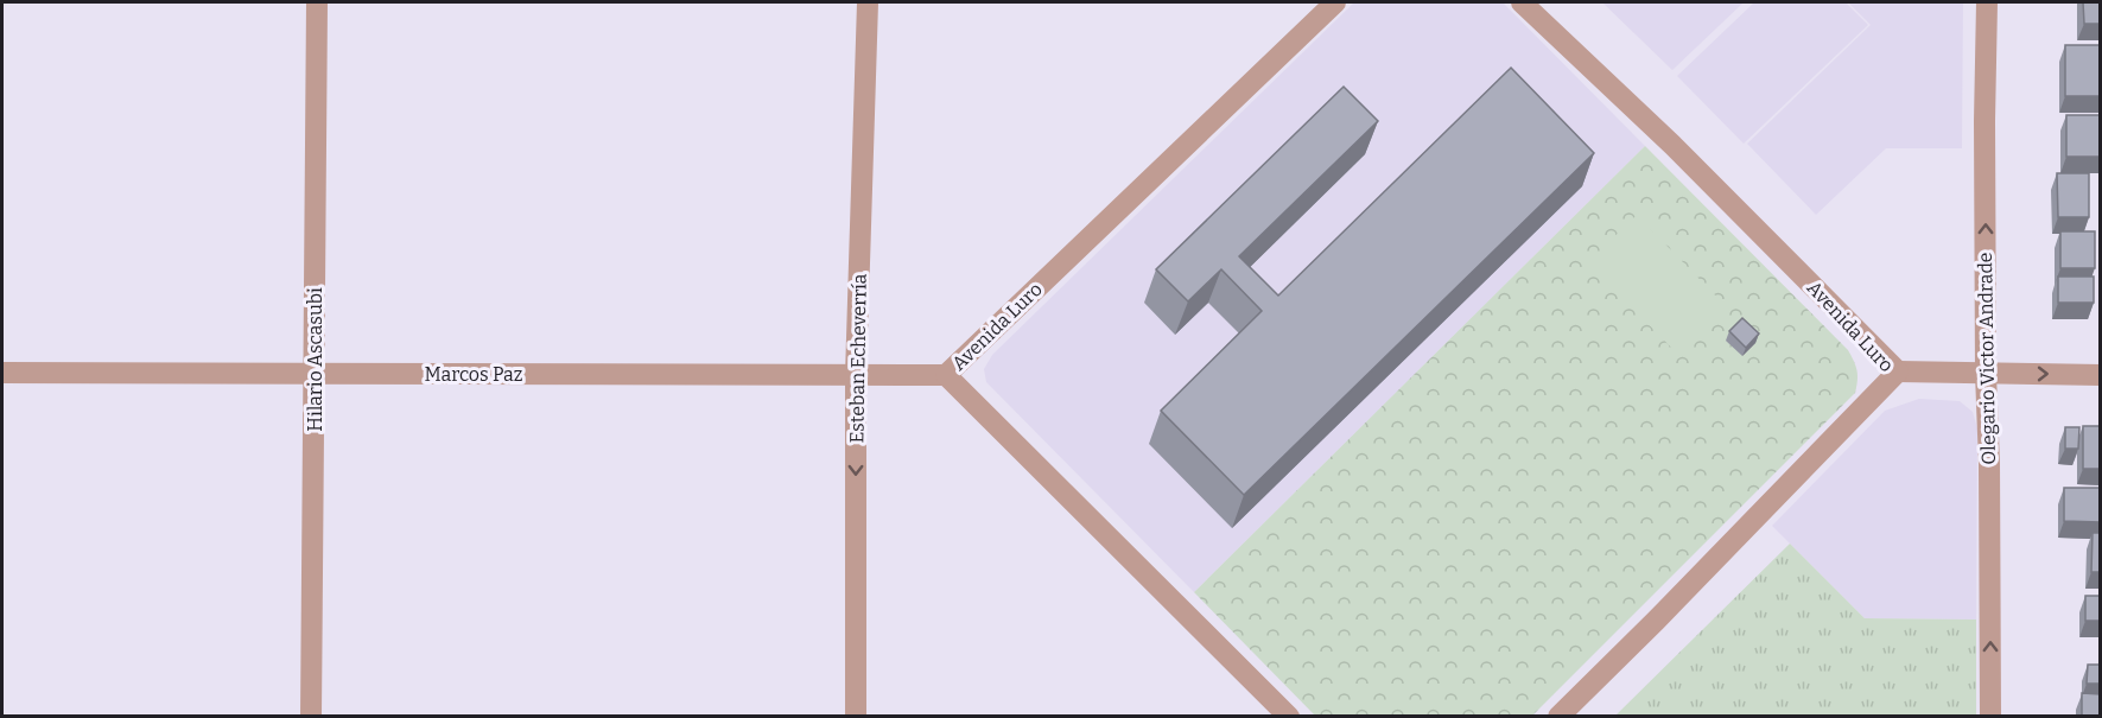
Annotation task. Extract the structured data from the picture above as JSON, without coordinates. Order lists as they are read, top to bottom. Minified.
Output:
{"streets":{"street":["Avenida Luro","Esteban Echeverría","Olegario Victor Andrade","Hilario Ascasubi","Marcos Paz"]},"crossings":[["Avenida Luro","Marcos Paz"],["Esteban Echeverría","Marcos Paz"],["Hilario Ascasubi","Marcos Paz"]],"one_way":["Esteban Echeverría","Olegario Victor Andrade"]}
